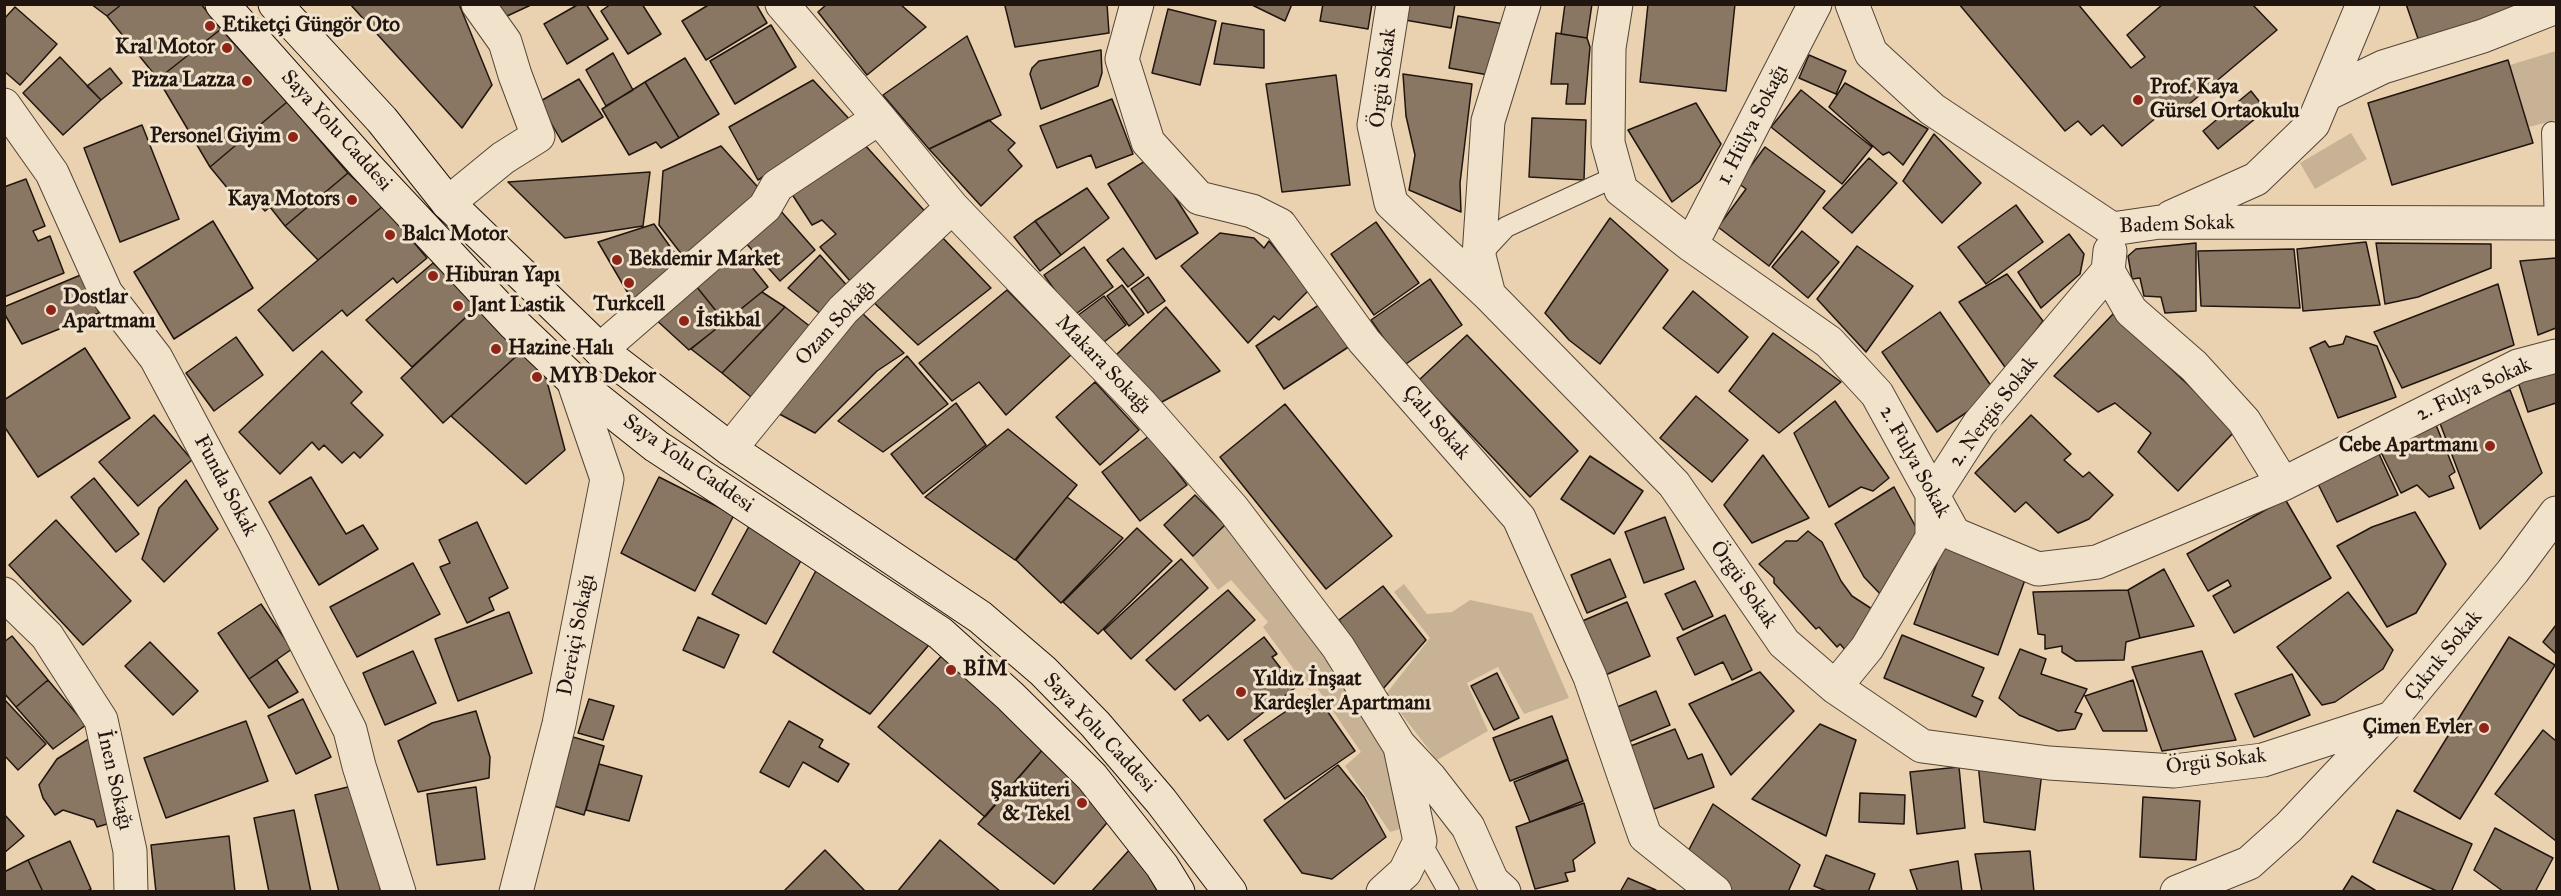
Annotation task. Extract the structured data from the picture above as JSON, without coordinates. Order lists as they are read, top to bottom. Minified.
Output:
{"streets":{"street":["Örgü Sokak","1. Hülya Sokağı","Saya Yolu Caddesi","Badem Sokak","Ozan Sokağı","Makara Sokağı","2. Fulya Sokak","2. Nergis Sokak","Çalı Sokak","Funda Sokak","Dereiçi Sokağı","Çıkrık Sokak","İnen Sokağı"]},"crossings":[["Örgü Sokak","Çıkrık Sokak"],["1. Hülya Sokağı","2. Fulya Sokak"],["Saya Yolu Caddesi","Ozan Sokağı"],["Saya Yolu Caddesi","Dereiçi Sokağı"],["Ozan Sokağı","Makara Sokağı"],["2. Fulya Sokak","2. Nergis Sokak"]],"places":["Etiketçi Güngör Oto","Kral Motor","Pizza Lazza","Prof. Kaya Gürsel Ortaokulu","Personel Giyim","Kaya Motors","Balcı Motor","Bekdemir Market","Hiburan Yapı","Turkcell","Jant Lastik","Dostlar Apartmanı","İstikbal","Hazine Halı","MYB Dekor","Cebe Apartmanı","BİM","Yıldız İnşaat Kardeşler Apartmanı","Çimen Evler","Şarküteri & Tekel"]}
